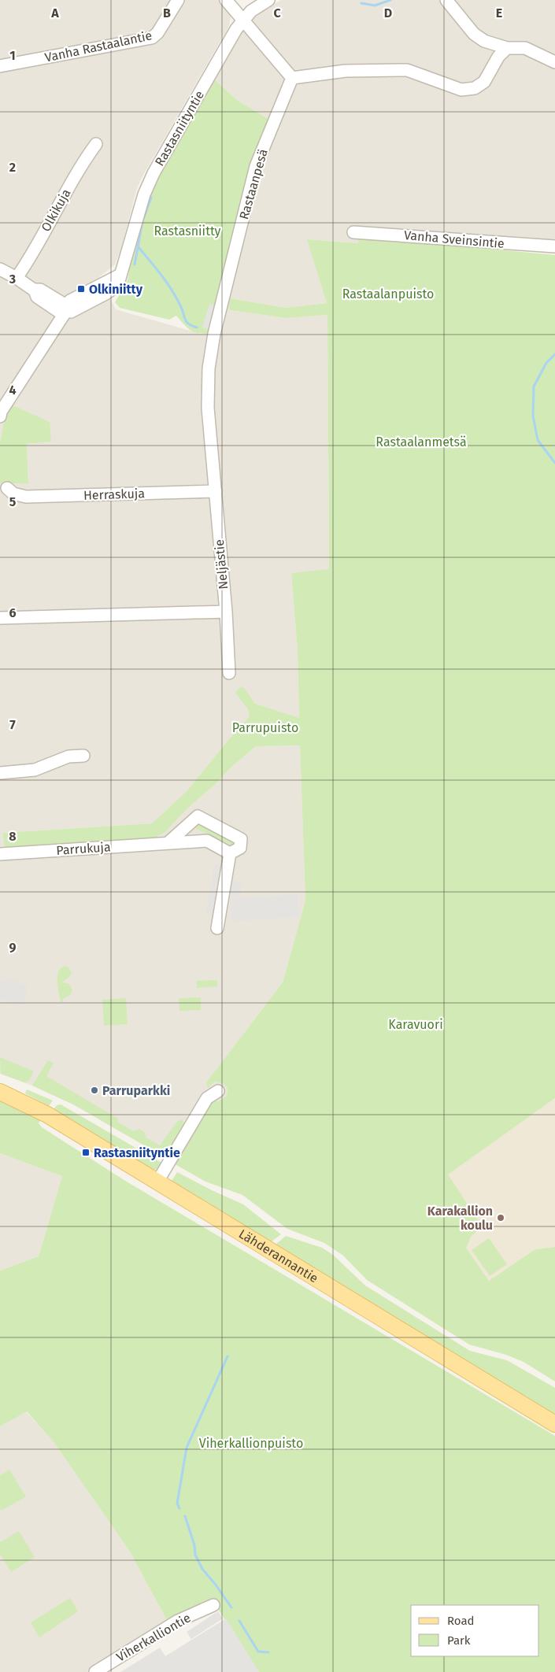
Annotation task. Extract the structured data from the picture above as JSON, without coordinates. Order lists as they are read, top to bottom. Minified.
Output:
{"streets":{"main road":["Lähderannantie"],"street":["Vanha Rastaalantie","Rastasniityntie","Rastaanpesä","Olkikuja","Vanha Sveinsintie","Herraskuja","Neljästie","Parrukuja","Viherkalliontie"]},"crossings":[["Rastaanpesä","Neljästie"],["Herraskuja","Neljästie"]],"parks":["Rastasniitty","Rastaalanpuisto","Rastaalanmetsä","Parrupuisto","Karavuori","Viherkallionpuisto"],"places":{"transit":["Olkiniitty","Rastasniityntie"],"other":["Parruparkki","Karakallion koulu"]},"legend":["Road","Park"],"grid":{"columns":["A","B","C","D","E"],"rows":["1","2","3","4","5","6","7","8","9"]}}
